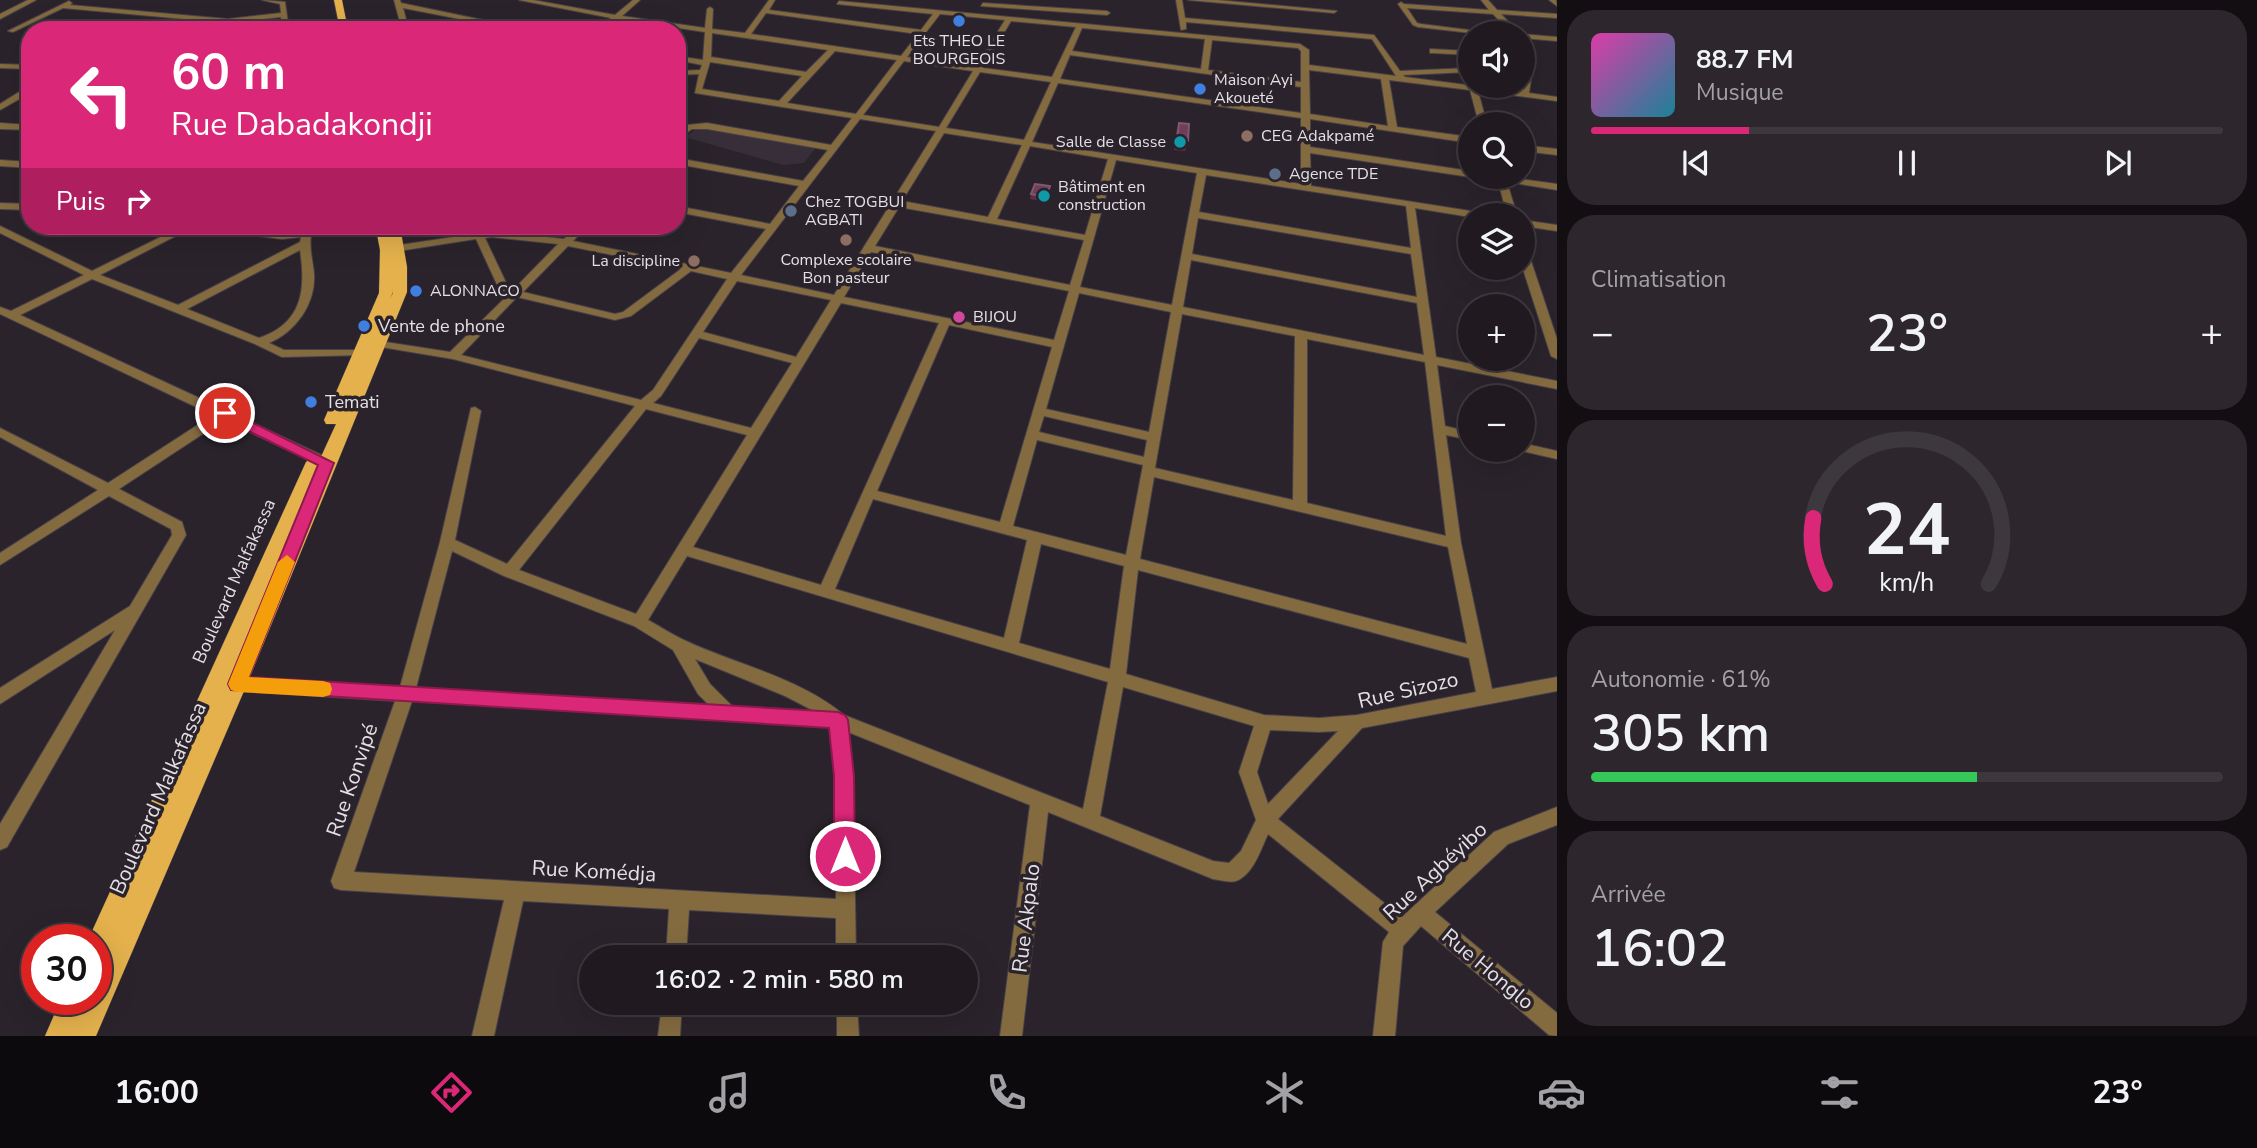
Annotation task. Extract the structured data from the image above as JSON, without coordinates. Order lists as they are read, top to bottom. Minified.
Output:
{"streets":{"main road":["Boulevard Malfakassa","Boulevard Malkafassa"],"street":["Rue Sizozo","Rue Konvipé","Rue Komédja","Rue Agbéyibo","Rue Akpalo","Rue Honglo"]},"crossings":[["Boulevard Malfakassa","Boulevard Malkafassa"],["Rue Konvipé","Rue Komédja"],["Rue Agbéyibo","Rue Honglo"]],"places":["Ets THEO LE BOURGEOIS","Maison Ayi Akoueté","CEG Adakpamé","Salle de Classe","Agence TDE","Bâtiment en construction","Chez TOGBUI AGBATI","Complexe scolaire Bon pasteur","La discipline","ALONNACO","BIJOU","Vente de phone","Temati"],"page":{"map_buttons":["+","−"],"turn":["60 m","Rue Dabadakondji"],"song":["88.7 FM","Musique"],"then":"Puis","tile":["Climatisation",["Autonomie · 61%","305 km"],["Arrivée","16:02"]],"heat":["−","23°","+"],"limit":"30","trip":"16:02 · 2 min · 580 m","tabs":["16:00","23°"],"gauge":["24","km/h"]}}
